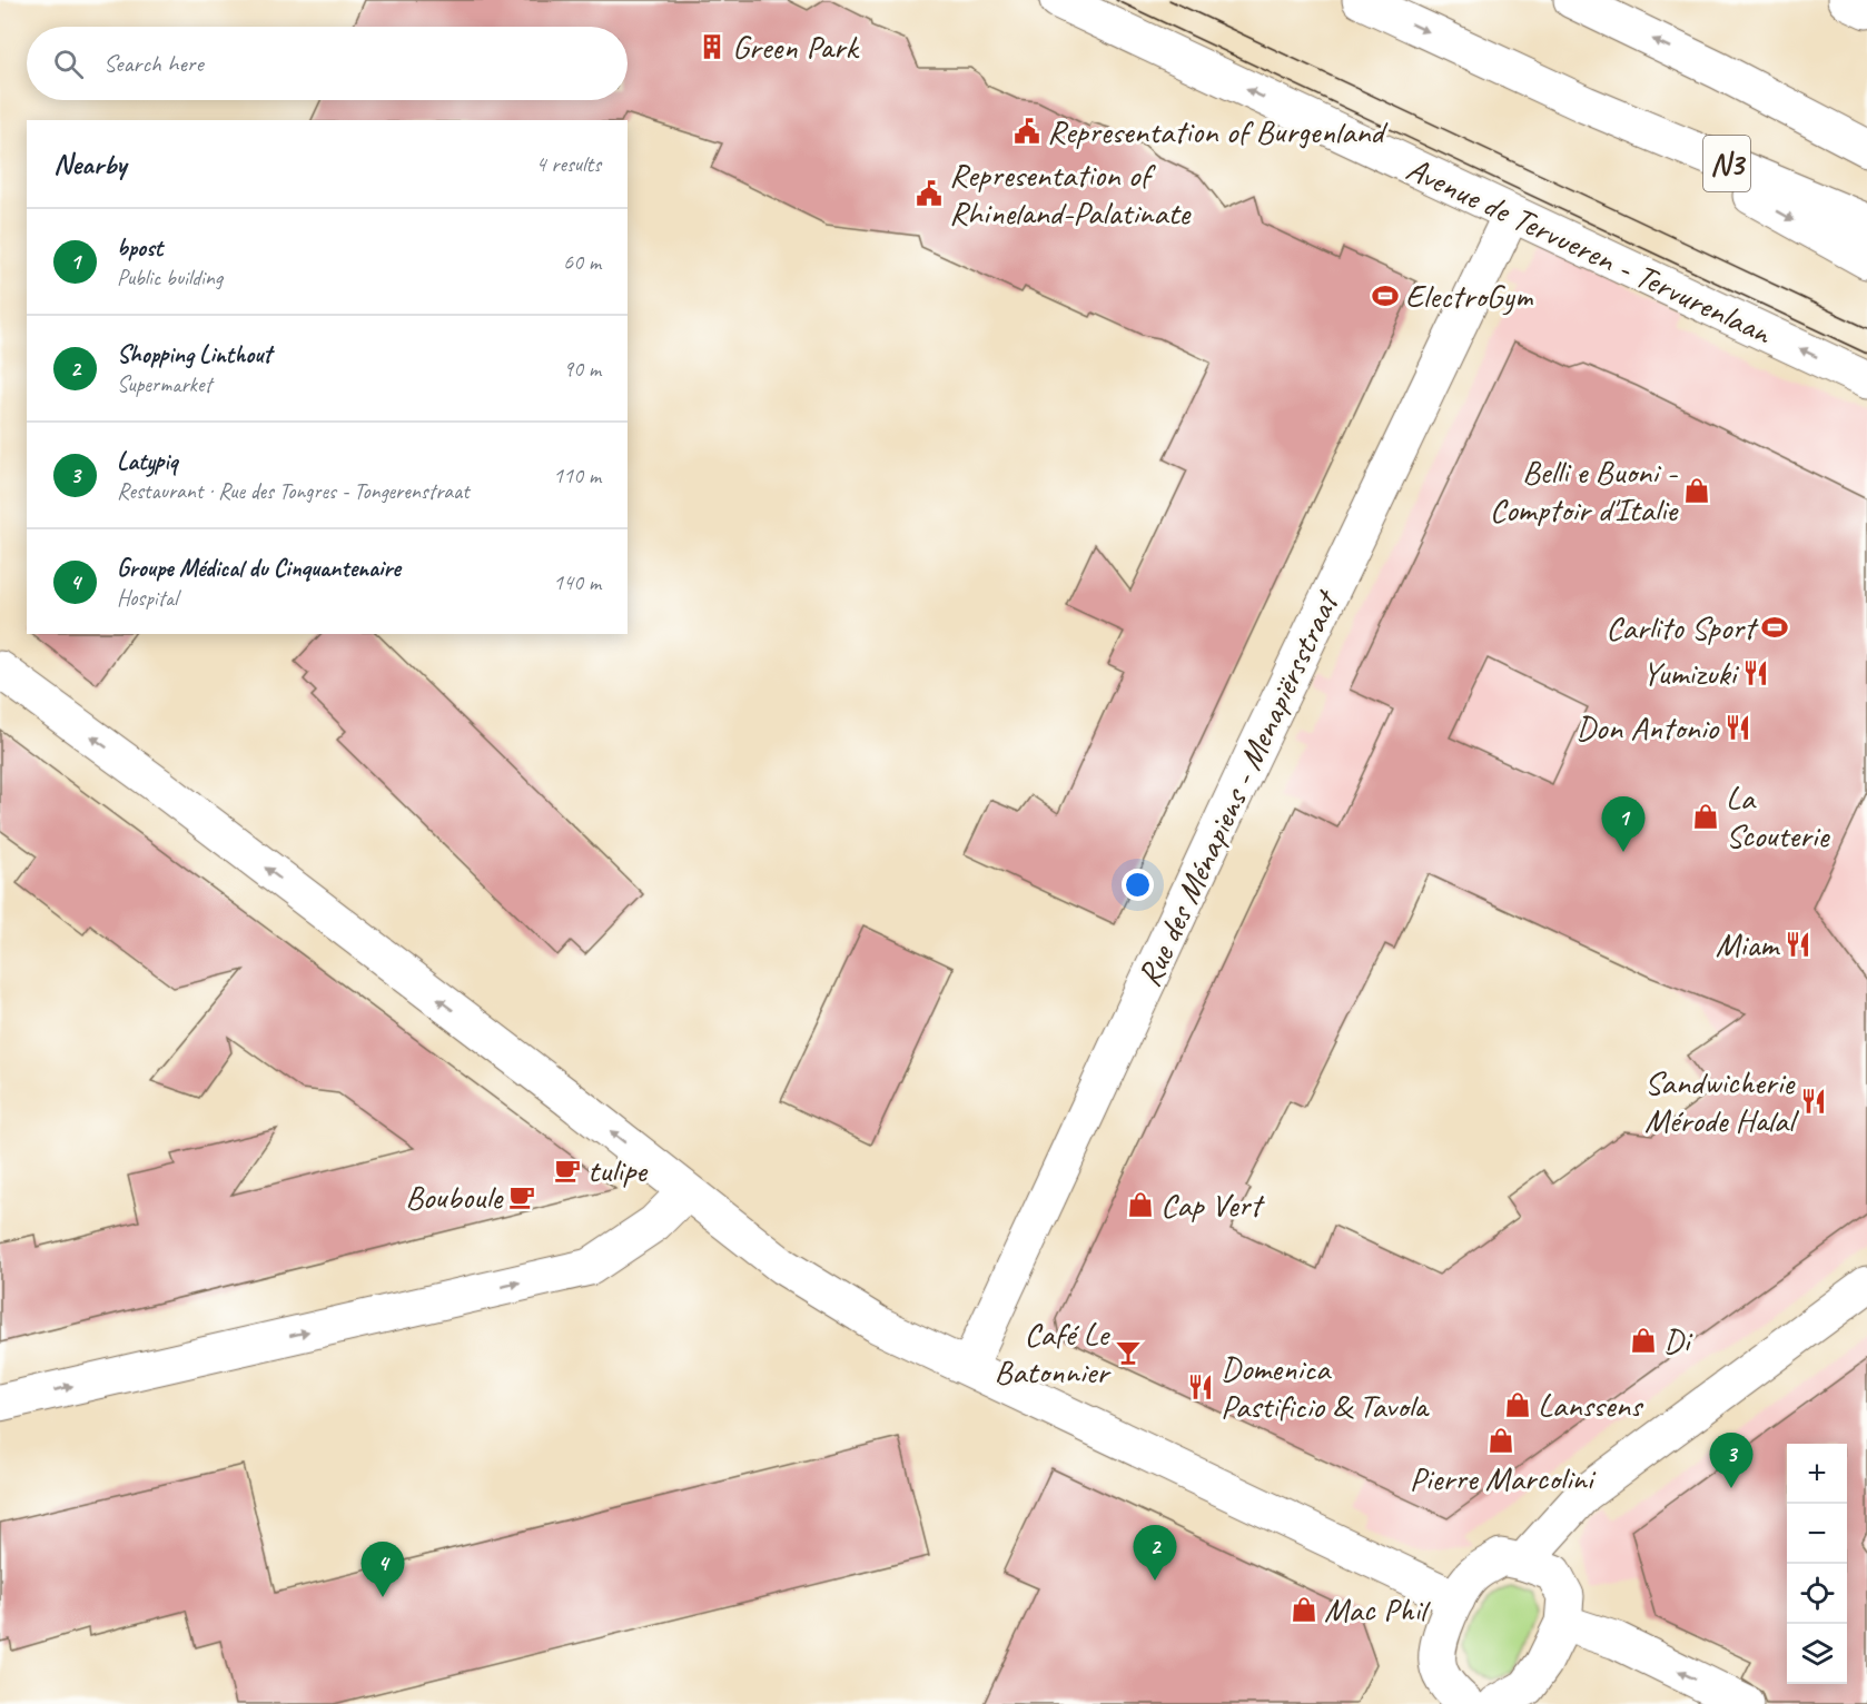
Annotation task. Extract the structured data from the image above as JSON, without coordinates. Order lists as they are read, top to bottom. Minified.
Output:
{"streets":{"main road":["N3","Avenue de Tervueren - Tervurenlaan","Rue des Ménapiens - Menapiërsstraat"]},"crossings":[["Avenue de Tervueren - Tervurenlaan","Rue des Ménapiens - Menapiërsstraat"]],"places":{"building":["Green Park"],"public building":["Representation of Burgenland","Representation of Rhineland-Palatinate"],"sports":["ElectroGym","Carlito Sport"],"shop":["Belli e Buoni - Comptoir d'Italie","La Scouterie","Cap Vert","Di","Lanssens","Pierre Marcolini","Mac Phil"],"restaurant":["Yumizuki","Don Antonio","Miam","Sandwicherie Mérode Halal","Domenica Pastificio & Tavola"],"cafe":["tulipe","Bouboule"],"bar":["Café Le Batonnier"]},"page":{"search":"Search here","heading":["Nearby","4 results"],"list":[{"mark":"1","name":"bpost","note":"Public building","value":"60 m"},{"mark":"2","name":"Shopping Linthout","note":"Supermarket","value":"90 m"},{"mark":"3","name":"Latypiq","note":"Restaurant · Rue des Tongres - Tongerenstraat","value":"110 m"},{"mark":"4","name":"Groupe Médical du Cinquantenaire","note":"Hospital","value":"140 m"}],"pins":["1","3","2","4"],"map_buttons":["+","−"]}}
